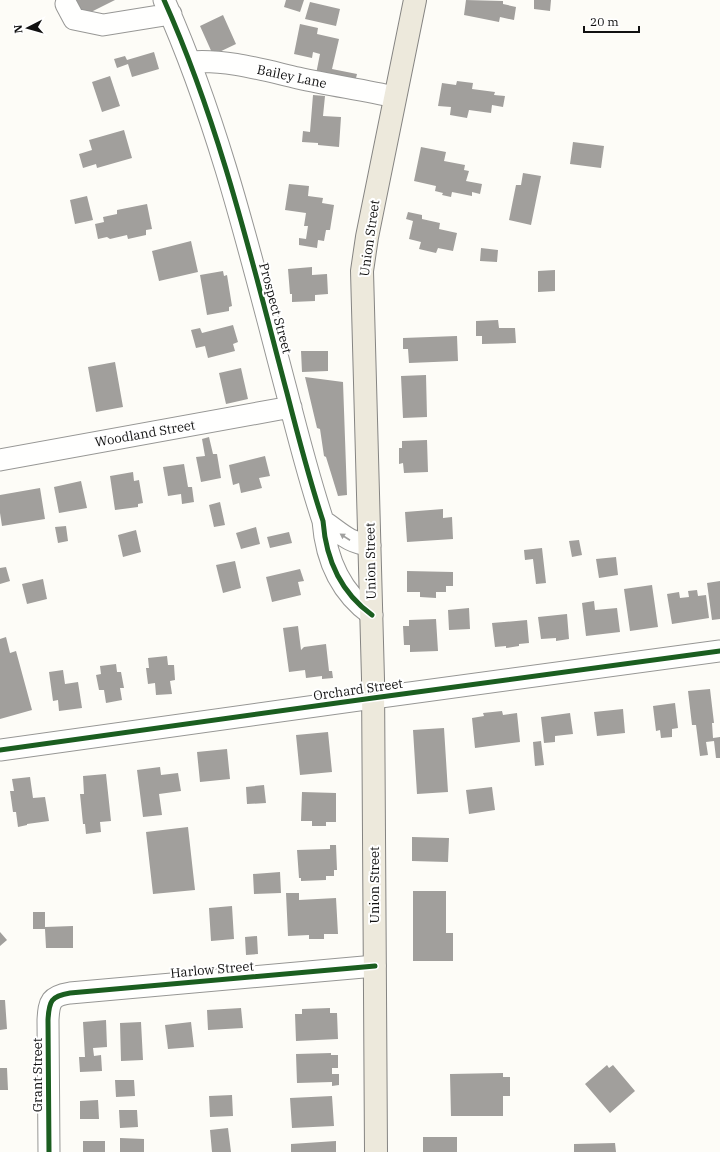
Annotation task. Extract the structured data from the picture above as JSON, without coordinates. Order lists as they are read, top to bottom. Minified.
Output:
{"streets":{"main road":["Union Street"],"street":["Bailey Lane","Prospect Street","Woodland Street","Orchard Street","Harlow Street","Grant Street"]},"crossings":[["Bailey Lane","Union Street"],["Bailey Lane","Prospect Street"],["Union Street","Prospect Street"],["Union Street","Orchard Street"],["Union Street","Harlow Street"],["Prospect Street","Woodland Street"],["Harlow Street","Grant Street"]],"scale_bar":"20 m","north":"left"}
